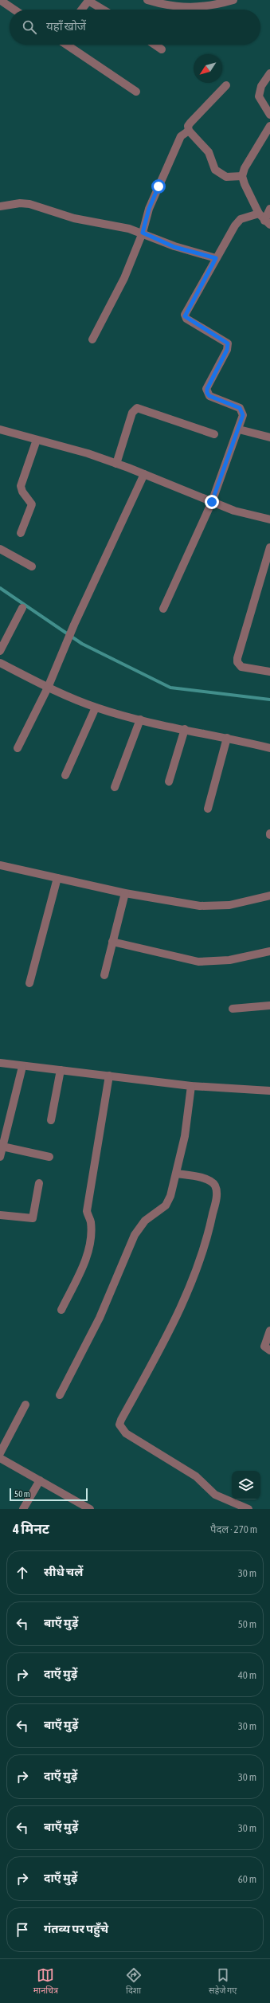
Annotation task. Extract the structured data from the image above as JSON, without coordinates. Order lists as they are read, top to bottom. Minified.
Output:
{"scale_bar":"50 m","north":"bottom left","page":{"search":"यहाँ खोजें","scale":"50 m","heading":["4 मिनट","पैदल · 270 m"],"list":[["सीधे चलें","30 m"],["बाएँ मुड़ें","50 m"],["दाएँ मुड़ें","40 m"],["बाएँ मुड़ें","30 m"],["दाएँ मुड़ें","30 m"],["बाएँ मुड़ें","30 m"],["दाएँ मुड़ें","60 m"],"गंतव्य पर पहुँचे"],"nav":["मानचित्र","दिशा","सहेजे गए"]}}
